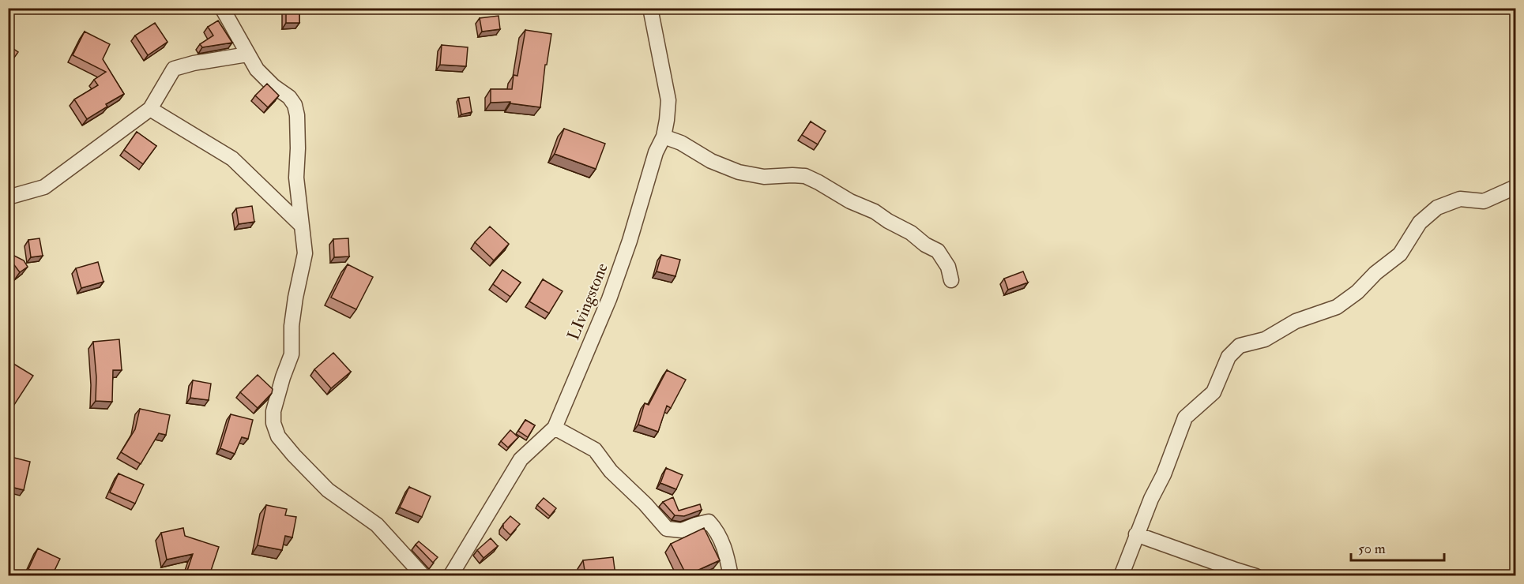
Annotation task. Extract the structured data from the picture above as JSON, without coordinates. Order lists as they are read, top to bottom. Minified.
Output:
{"streets":{"street":["LIvingstone"]},"scale_bar":"50 m"}
